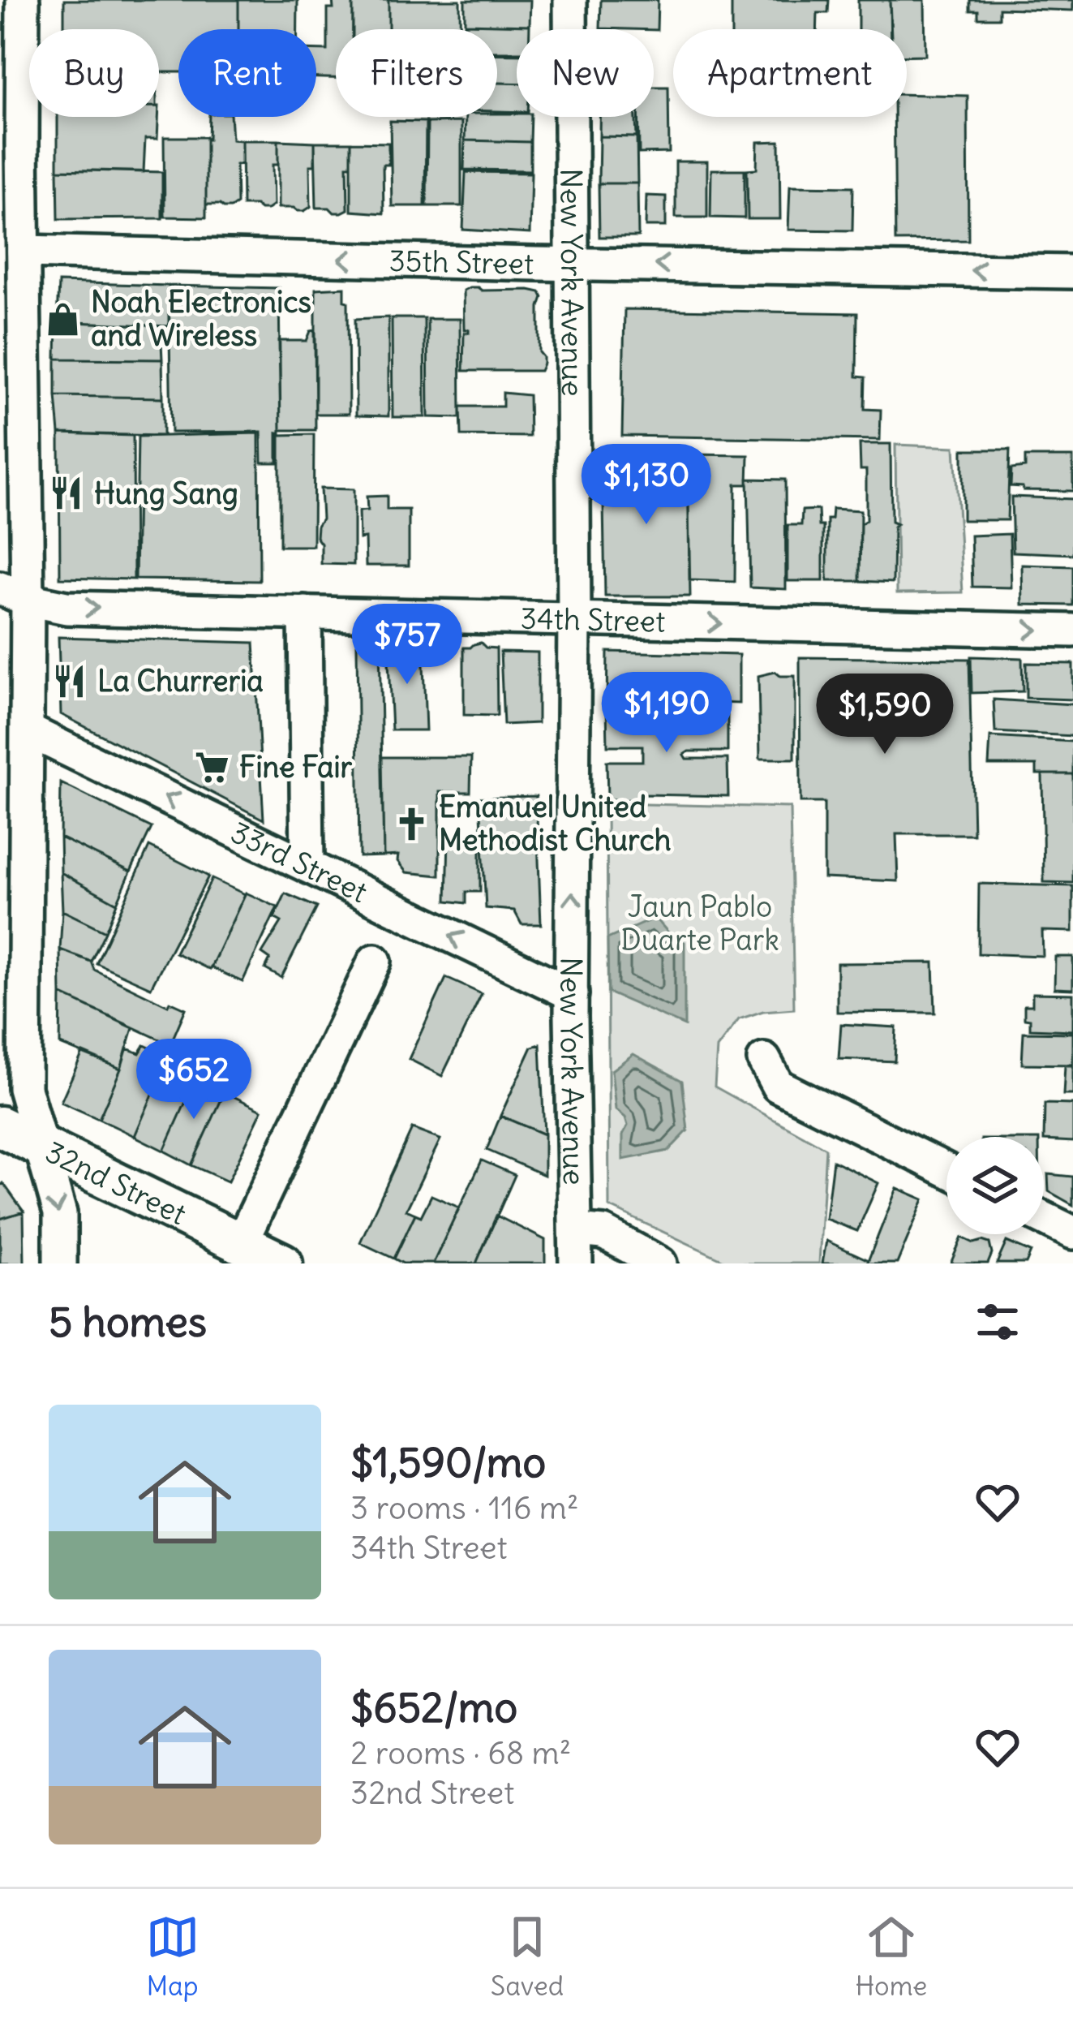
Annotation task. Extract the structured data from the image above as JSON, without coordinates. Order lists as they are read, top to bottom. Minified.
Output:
{"streets":{"main road":["32nd Street"],"street":["35th Street","New York Avenue","34th Street","33rd Street"]},"crossings":[["35th Street","New York Avenue"],["New York Avenue","34th Street"],["New York Avenue","33rd Street"]],"one_way":["35th Street","34th Street","33rd Street"],"parks":["Jaun Pablo Duarte Park"],"places":{"shop":["Noah Electronics and Wireless"],"restaurant":["Hung Sang","La Churreria"],"supermarket":["Fine Fair"],"church":["Emanuel United Methodist Church"]},"page":{"chip":["Buy","Rent","Filters","New","Apartment"],"price":["$1,130","$757","$1,190","$1,590","$652"],"heading":"5 homes","list":[{"name":"$1,590/mo","note":"3 rooms · 116 m² · 34th Street"},{"name":"$652/mo","note":"2 rooms · 68 m² · 32nd Street"}],"tabs":["Map","Saved","Home"]}}
